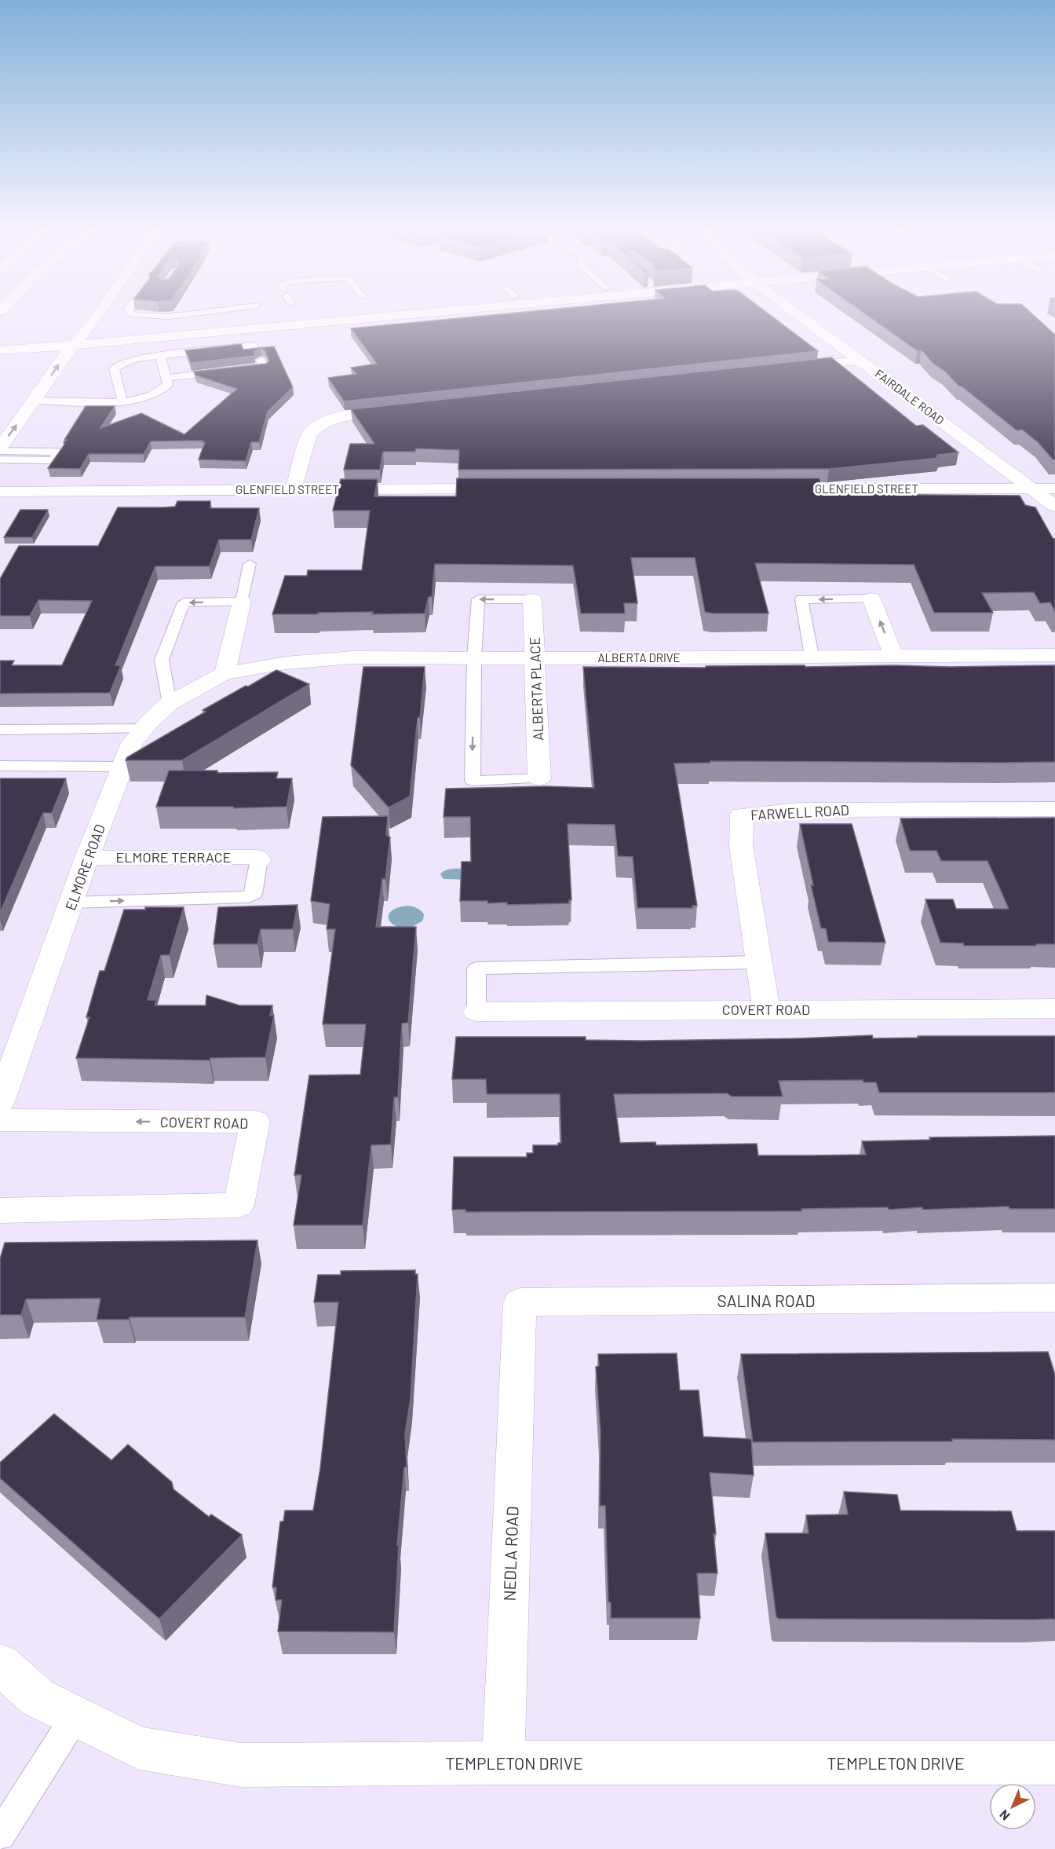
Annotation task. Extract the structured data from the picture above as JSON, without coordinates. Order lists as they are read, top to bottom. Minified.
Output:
{"streets":{"main road":["FAIRDALE ROAD","GLENFIELD STREET","ALBERTA DRIVE","ALBERTA PLACE","FARWELL ROAD","ELMORE TERRACE","ELMORE ROAD","COVERT ROAD","SALINA ROAD","NEDLA ROAD","TEMPLETON DRIVE"]},"crossings":[["FAIRDALE ROAD","GLENFIELD STREET"],["ALBERTA DRIVE","ALBERTA PLACE"],["ALBERTA DRIVE","ELMORE ROAD"],["FARWELL ROAD","COVERT ROAD"],["ELMORE TERRACE","ELMORE ROAD"],["SALINA ROAD","NEDLA ROAD"],["NEDLA ROAD","TEMPLETON DRIVE"]],"north":"bottom left"}
